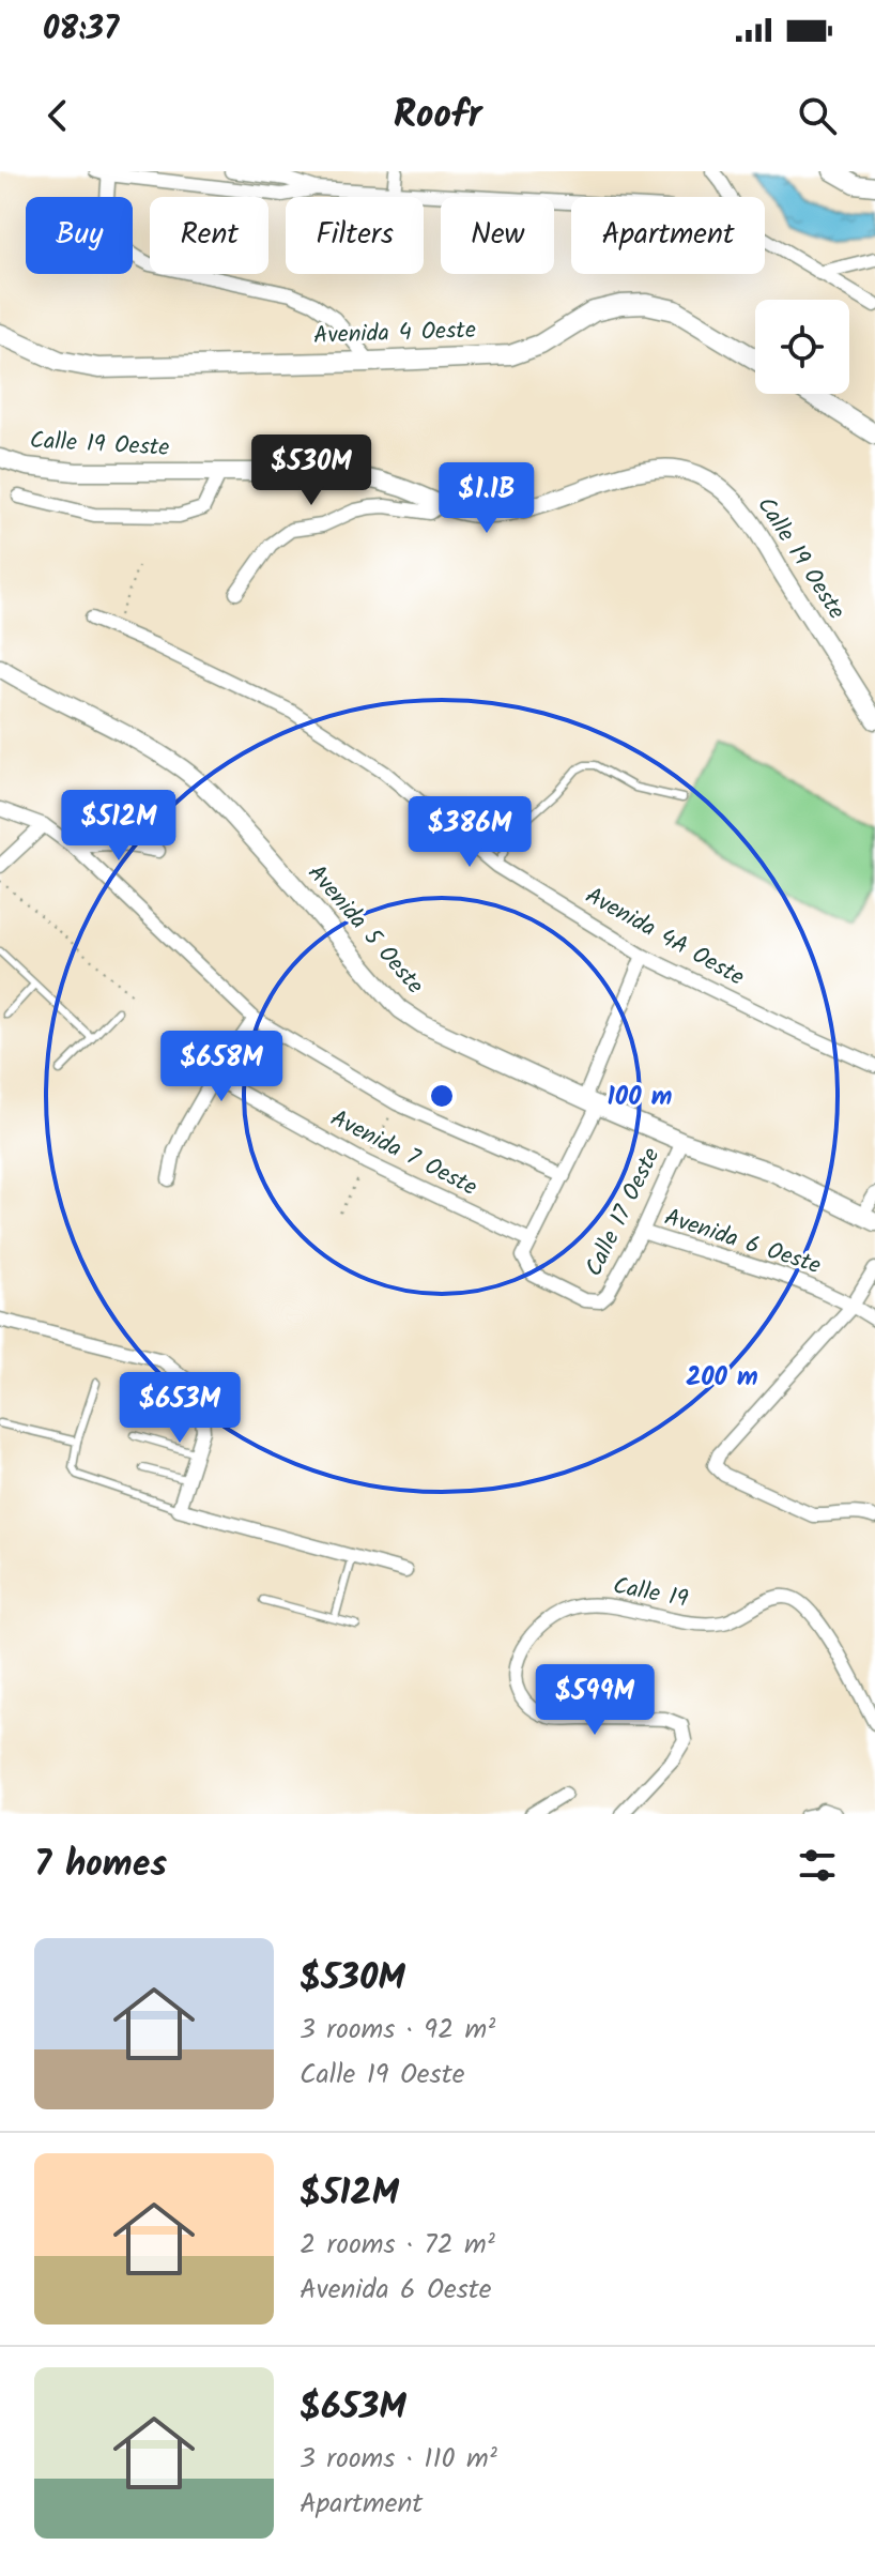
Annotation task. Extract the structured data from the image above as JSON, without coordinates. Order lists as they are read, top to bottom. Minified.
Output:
{"streets":{"main road":["Avenida 4 Oeste"],"street":["Calle 19 Oeste","Avenida 5 Oeste","Avenida 4A Oeste","Avenida 7 Oeste","Calle 17 Oeste","Avenida 6 Oeste","Calle 19"]},"crossings":[["Avenida 5 Oeste","Calle 17 Oeste"],["Avenida 7 Oeste","Calle 17 Oeste"],["Calle 17 Oeste","Avenida 6 Oeste"]],"page":{"status":"08:37","header":"Roofr","chip":["Buy","Rent","Filters","New","Apartment"],"price":["$530M","$1.1B","$512M","$386M","$658M","$653M","$599M"],"heading":"7 homes","list":[{"name":"$530M","note":"3 rooms · 92 m² · Calle 19 Oeste"},{"name":"$512M","note":"2 rooms · 72 m² · Avenida 6 Oeste"},{"name":"$653M","note":"3 rooms · 110 m² · Apartment"}]},"rings":["100 m","200 m"]}
